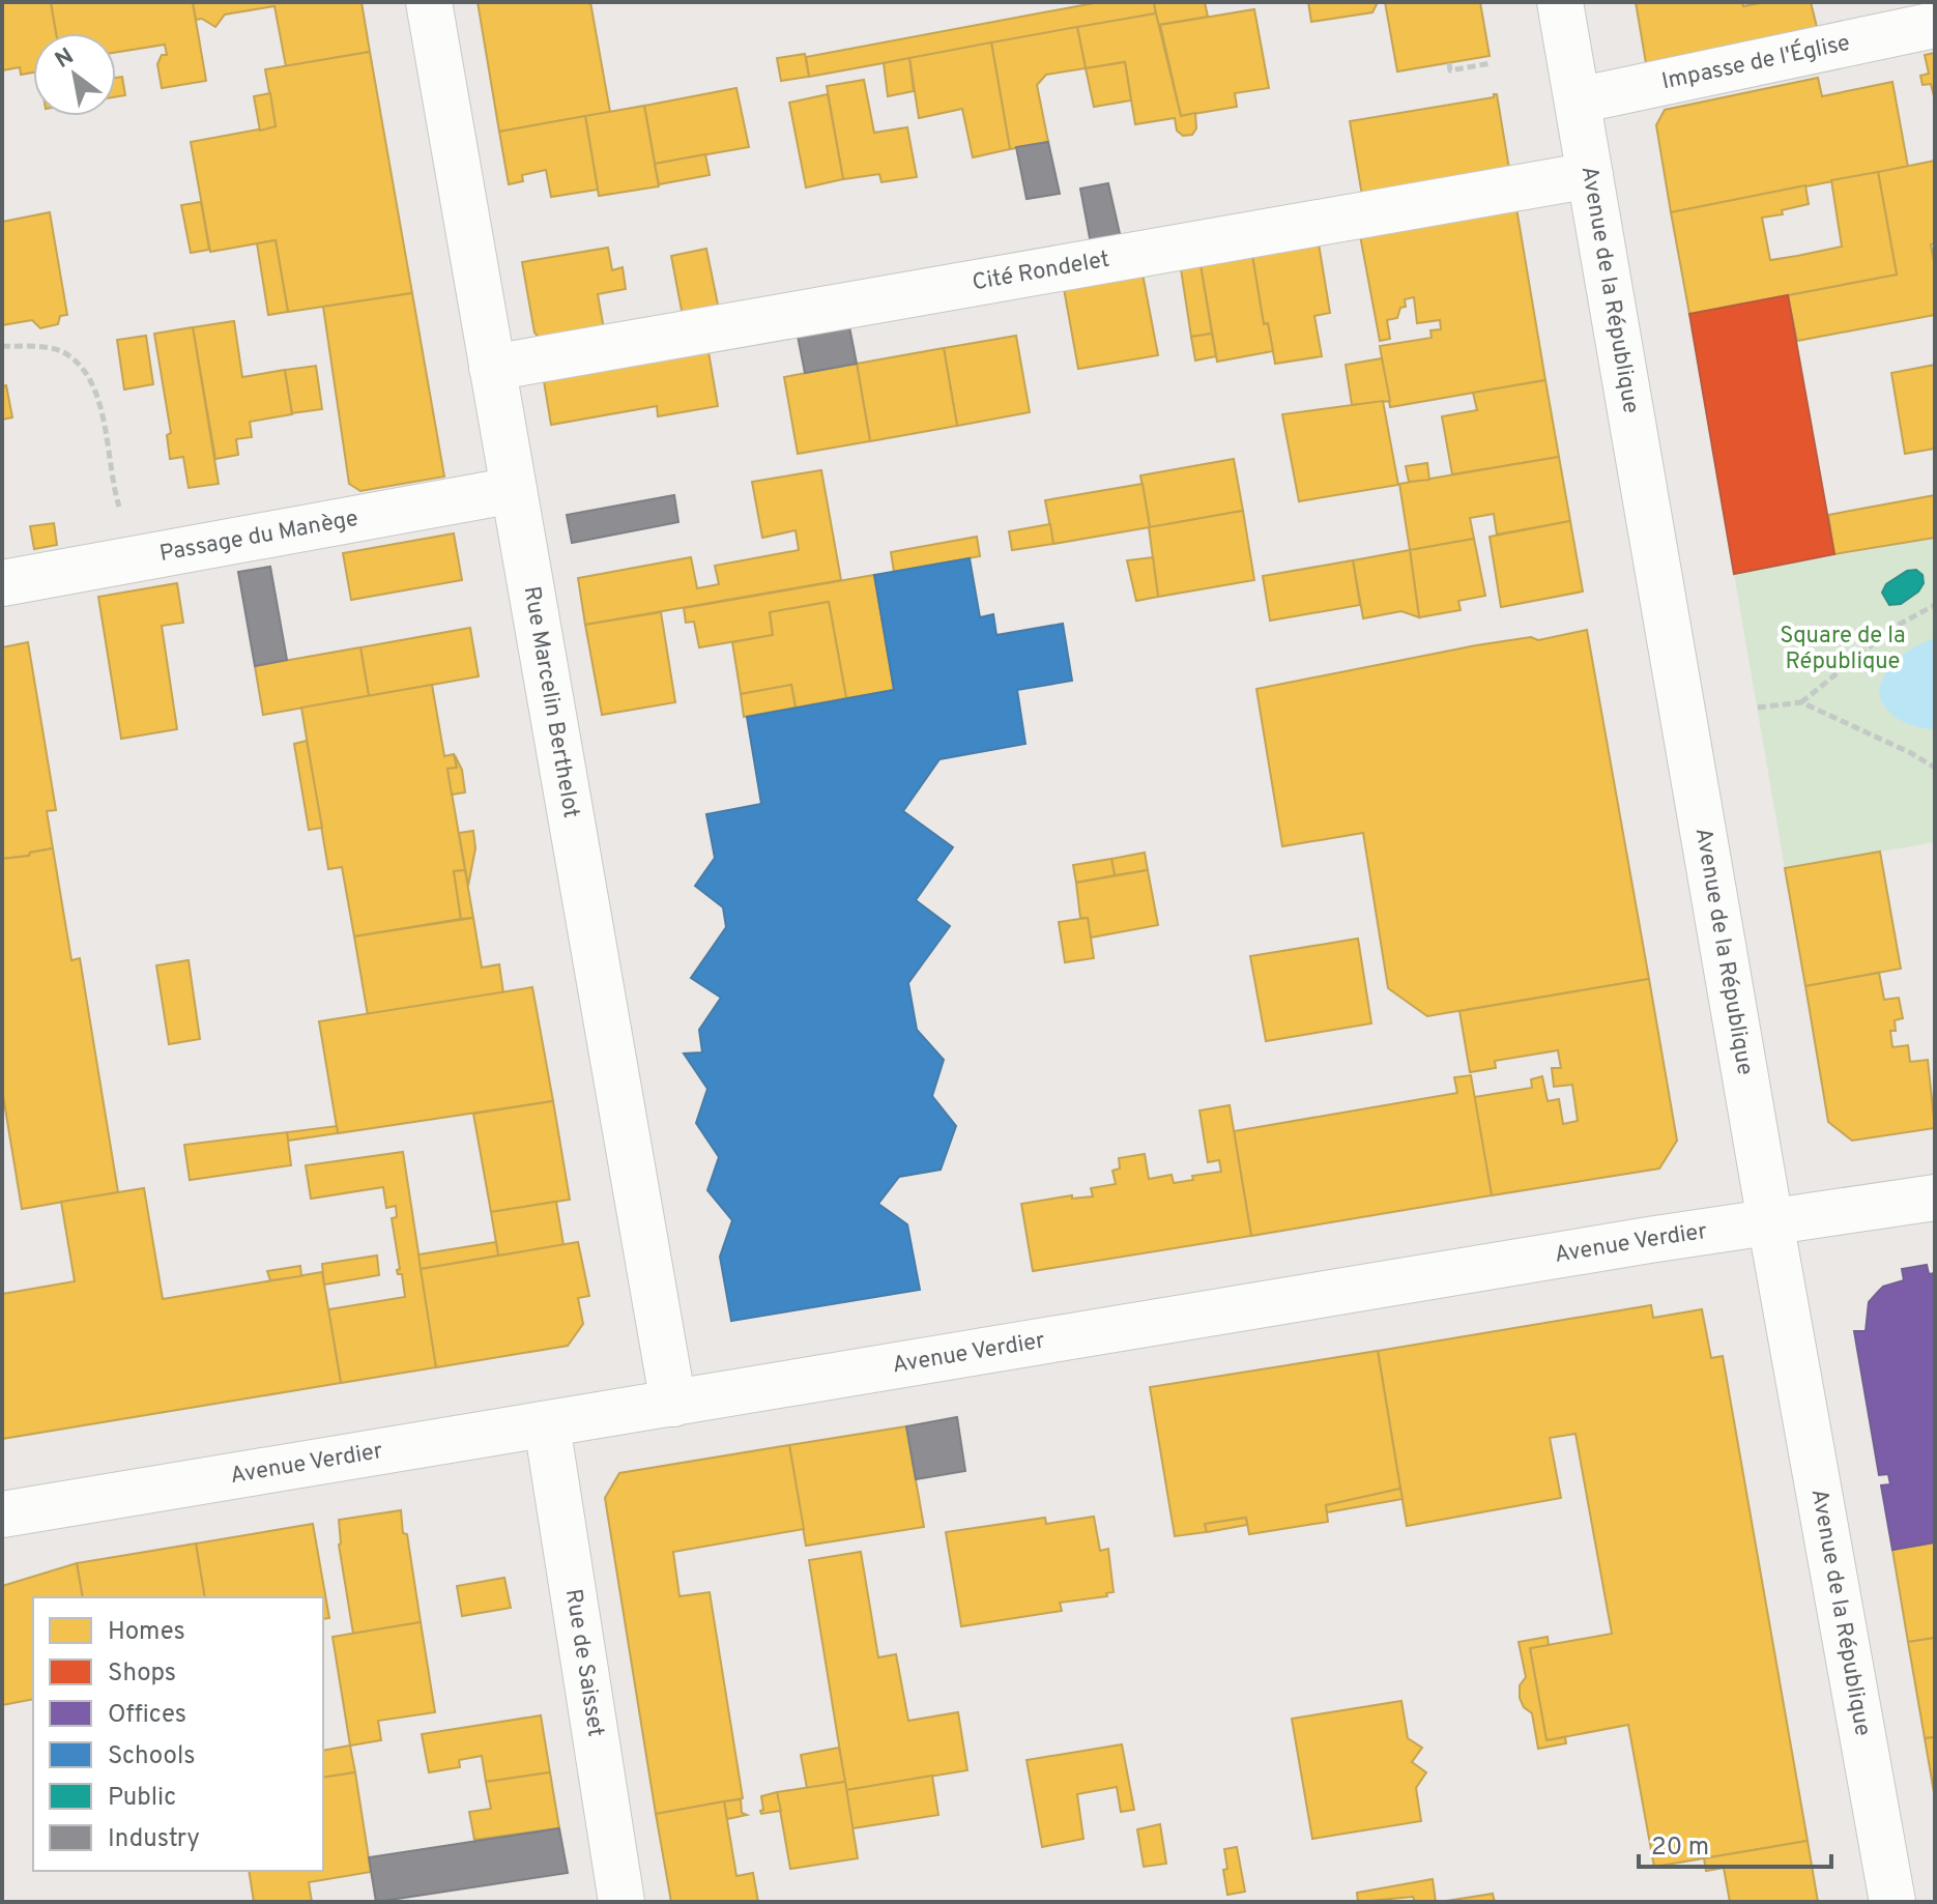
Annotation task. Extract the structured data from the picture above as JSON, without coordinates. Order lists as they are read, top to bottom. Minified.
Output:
{"streets":{"street":["Impasse de l'Église","Cité Rondelet","Avenue de la République","Passage du Manège","Rue Marcelin Berthelot","Avenue Verdier","Rue de Saisset"]},"crossings":[["Impasse de l'Église","Avenue de la République"],["Cité Rondelet","Avenue de la République"],["Cité Rondelet","Rue Marcelin Berthelot"],["Avenue de la République","Avenue Verdier"],["Passage du Manège","Rue Marcelin Berthelot"],["Rue Marcelin Berthelot","Avenue Verdier"],["Avenue Verdier","Rue de Saisset"]],"parks":["Square de la République"],"legend":["Homes","Shops","Offices","Schools","Public","Industry"],"scale_bar":"20 m","north":"top left"}
